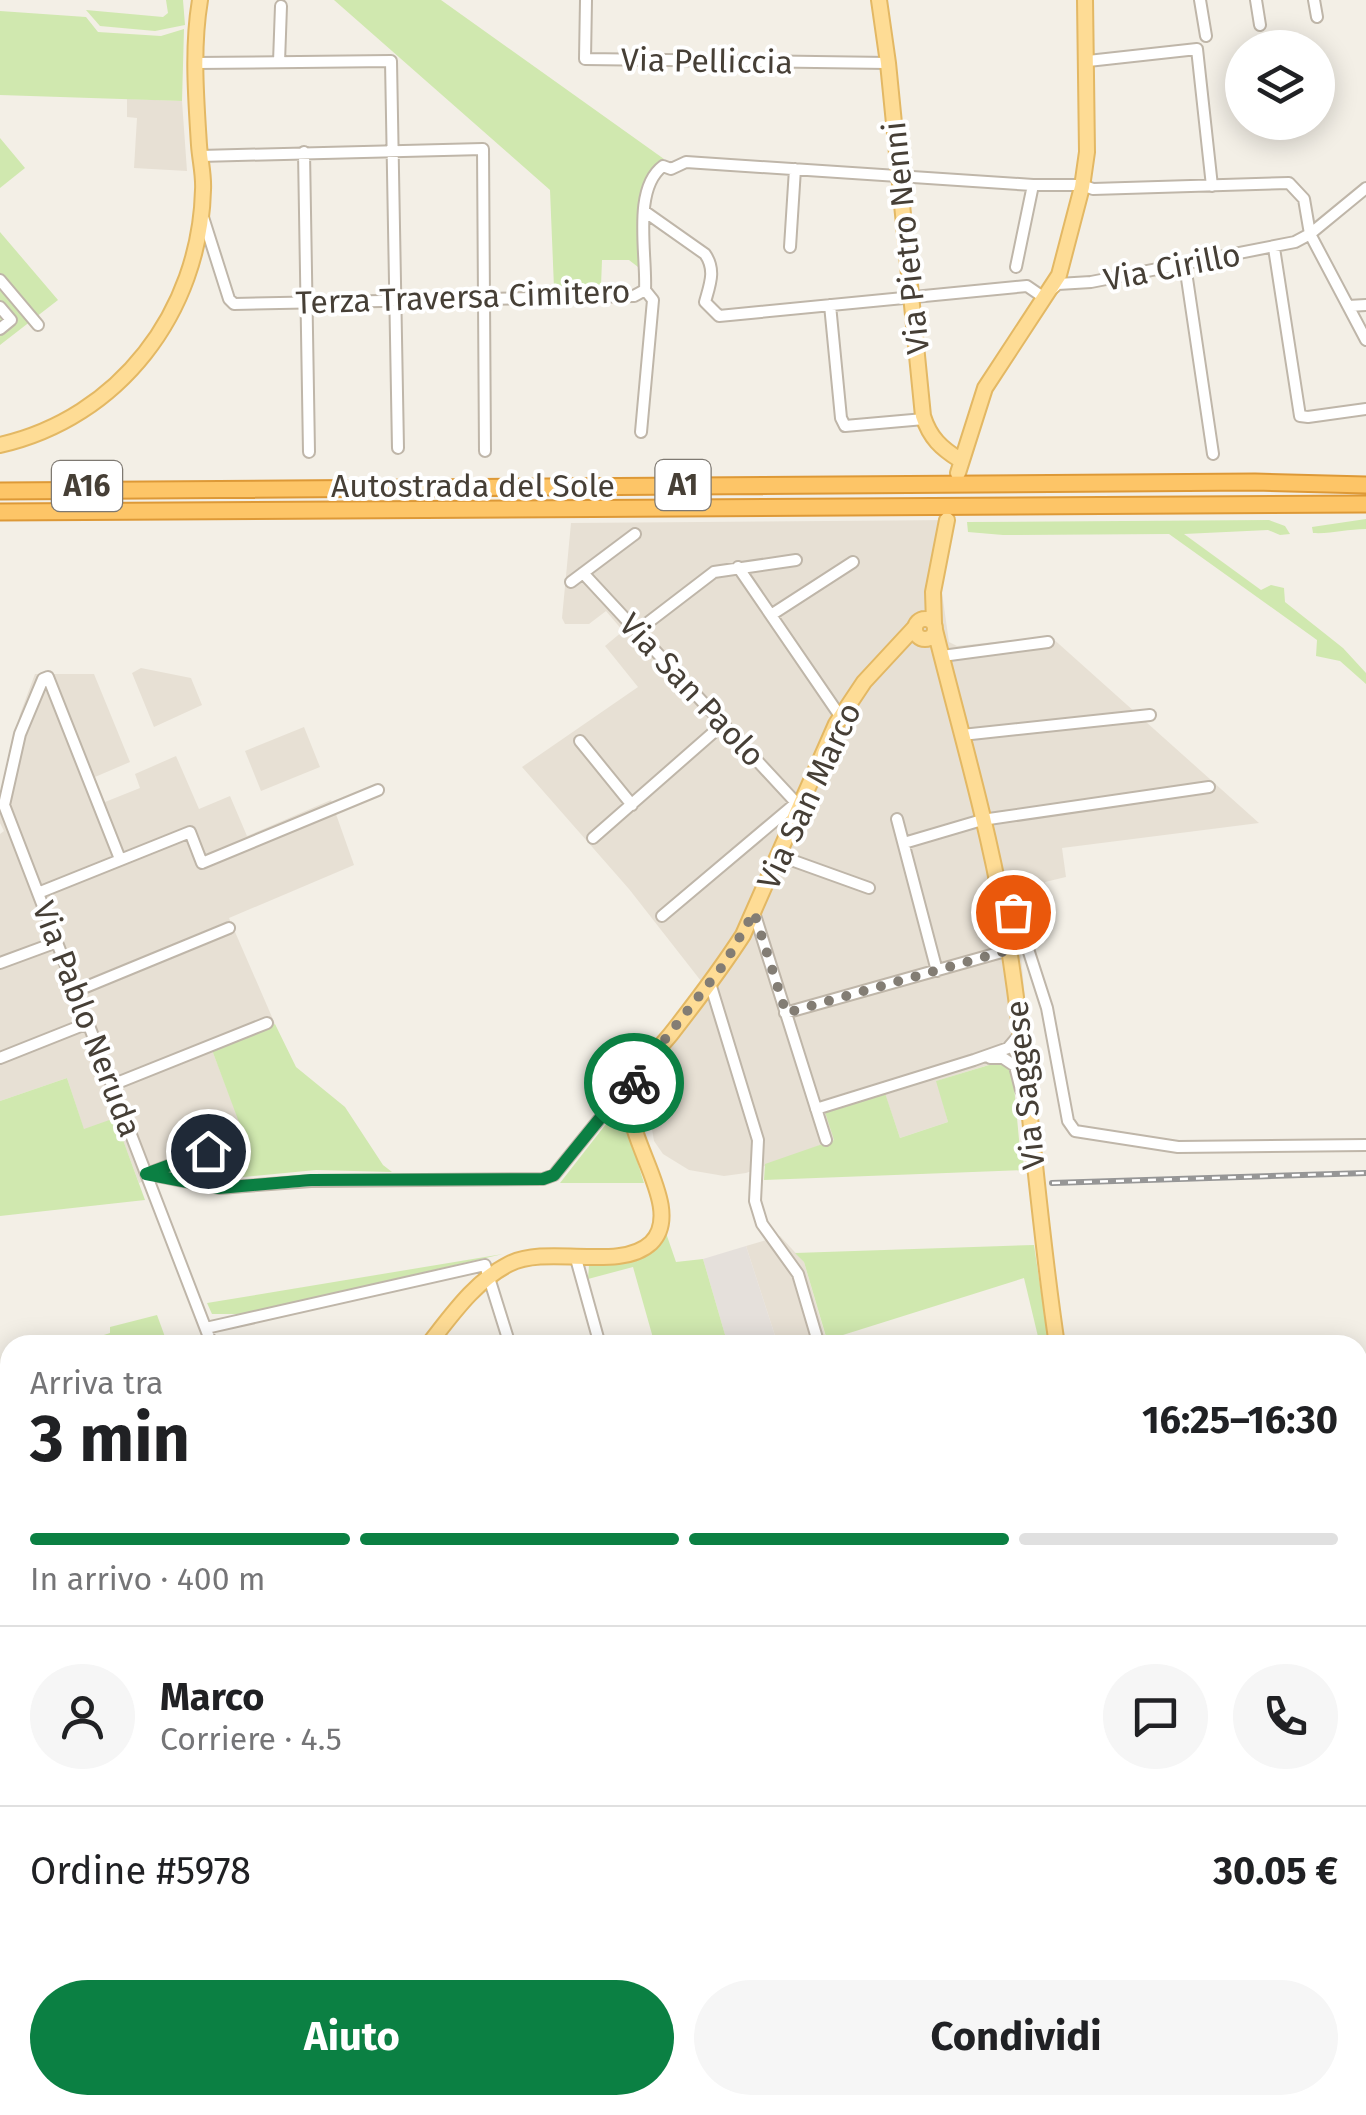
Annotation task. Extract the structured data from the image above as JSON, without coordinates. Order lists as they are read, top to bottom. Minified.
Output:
{"streets":{"highway":["A1","A16","Autostrada del Sole"],"main road":["Via Pietro Nenni","Via San Marco","Via Saggese"],"street":["Via Pelliccia","Via Cirillo","Terza Traversa Cimitero","Via San Paolo","Via Pablo Neruda"]},"crossings":[["Via Pelliccia","Via Pietro Nenni"],["A16","Autostrada del Sole"],["Via San Paolo","Via San Marco"],["Via San Marco","Via Saggese"]],"page":{"heading":["3 min","Arriva tra","16:25–16:30"],"panel":["Marco","Corriere · 4.5","Ordine #5978","30.05 €"],"bar":"In arrivo · 400 m","buttons":["Aiuto","Condividi"]}}
